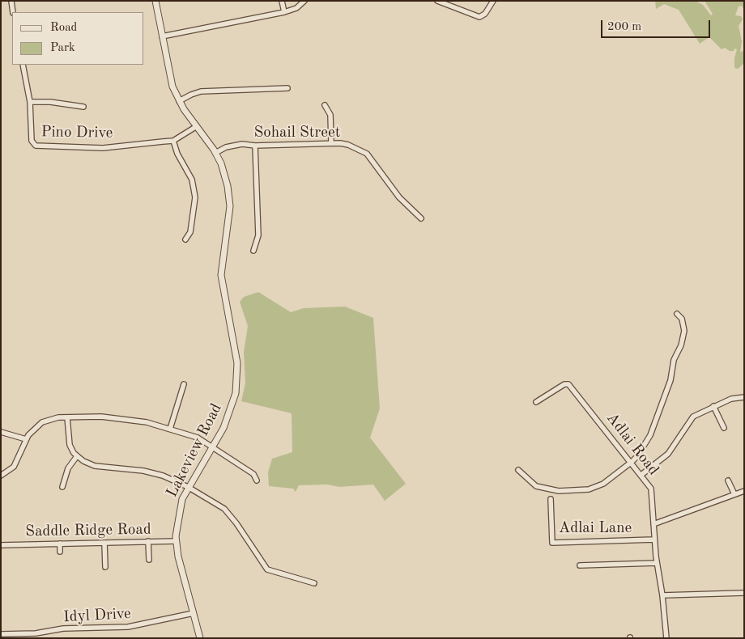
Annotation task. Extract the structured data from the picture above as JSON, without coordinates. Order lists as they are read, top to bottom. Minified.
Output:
{"streets":{"street":["Pino Drive","Sohail Street","Adlai Road","Lakeview Road","Adlai Lane","Saddle Ridge Road","Idyl Drive"]},"crossings":[["Pino Drive","Lakeview Road"],["Sohail Street","Lakeview Road"],["Adlai Road","Adlai Lane"],["Lakeview Road","Saddle Ridge Road"],["Lakeview Road","Idyl Drive"]],"legend":["Road","Park"],"scale_bar":"200 m"}
